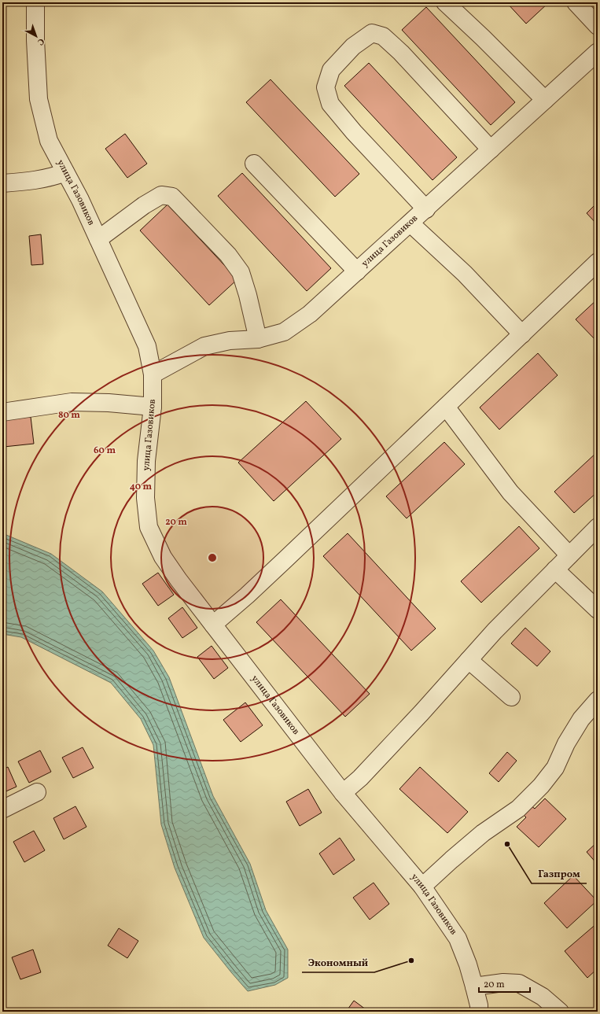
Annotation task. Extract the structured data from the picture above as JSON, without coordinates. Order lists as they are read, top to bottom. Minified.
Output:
{"streets":{"street":["улица Газовиков"]},"places":["Газпром","Экономный"],"scale_bar":"20 m","north":"bottom right","rings":["80 m","60 m","40 m","20 m"]}
